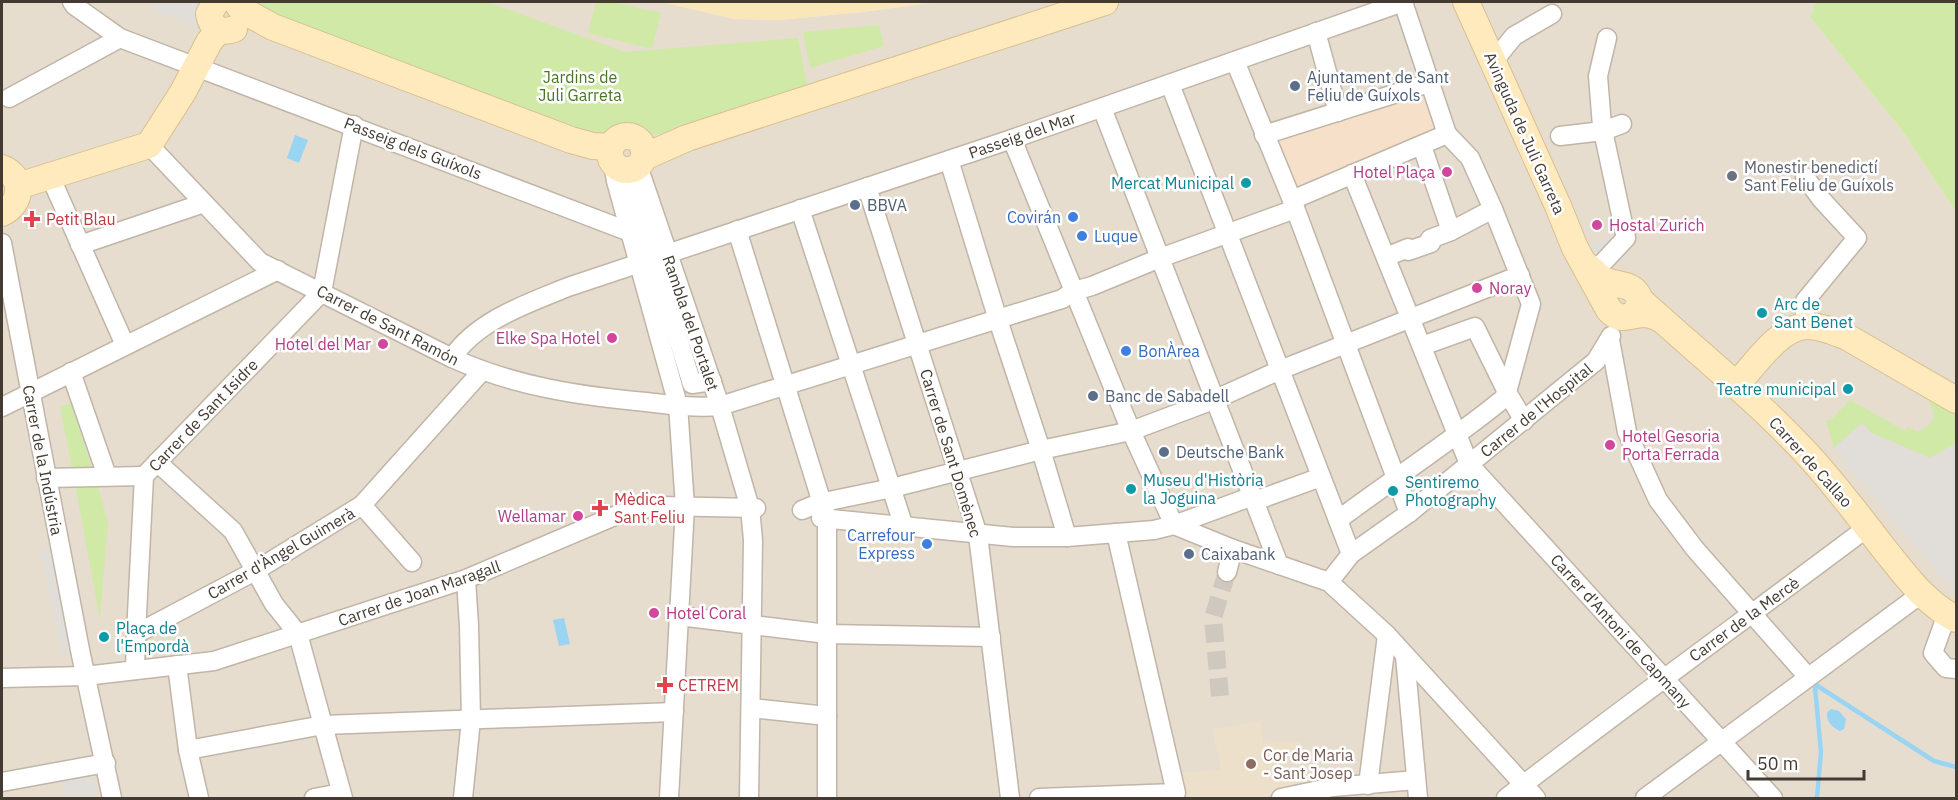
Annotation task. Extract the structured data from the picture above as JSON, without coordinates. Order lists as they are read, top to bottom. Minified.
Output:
{"streets":{"main road":["Avinguda de Juli Garreta","Carrer de Callao"],"street":["Passeig del Mar","Passeig dels Guíxols","Rambla del Portalet","Carrer de Sant Ramón","Carrer de l'Hospital","Carrer de Sant Isidre","Carrer de Sant Domènec","Carrer de la Indústria","Carrer d'Àngel Guimerà","Carrer de Joan Maragall","Carrer de la Mercè","Carrer d'Antoni de Capmany"]},"crossings":[["Avinguda de Juli Garreta","Carrer de l'Hospital"],["Avinguda de Juli Garreta","Carrer de Callao"],["Passeig del Mar","Rambla del Portalet"],["Passeig del Mar","Carrer de Sant Ramón"],["Passeig del Mar","Carrer de Sant Domènec"],["Passeig dels Guíxols","Rambla del Portalet"],["Rambla del Portalet","Carrer de Sant Ramón"],["Carrer de Sant Ramón","Carrer de Sant Isidre"],["Carrer de Sant Ramón","Carrer d'Àngel Guimerà"],["Carrer de l'Hospital","Carrer de Callao"],["Carrer de l'Hospital","Carrer d'Antoni de Capmany"],["Carrer de Sant Isidre","Carrer d'Àngel Guimerà"],["Carrer de la Indústria","Carrer de Joan Maragall"],["Carrer de Callao","Carrer de la Mercè"],["Carrer de la Mercè","Carrer d'Antoni de Capmany"]],"parks":["Jardins de Juli Garreta"],"places":{"other":["Ajuntament de Sant Feliu de Guíxols","Hotel Plaça","Monestir benedictí Sant Feliu de Guíxols","Mercat Municipal","BBVA","Covirán","Hostal Zurich","Luque","Noray","Arc de Sant Benet","Elke Spa Hotel","Hotel del Mar","BonÀrea","Teatre municipal","Banc de Sabadell","Hotel Gesoria Porta Ferrada","Deutsche Bank","Museu d'Història la Joguina","Sentiremo Photography","Wellamar","Carrefour Express","Caixabank","Hotel Coral","Plaça de l'Empordà","Cor de Maria - Sant Josep"],"health":["Petit Blau","Mèdica Sant Feliu","CETREM"]},"scale_bar":"50 m"}
